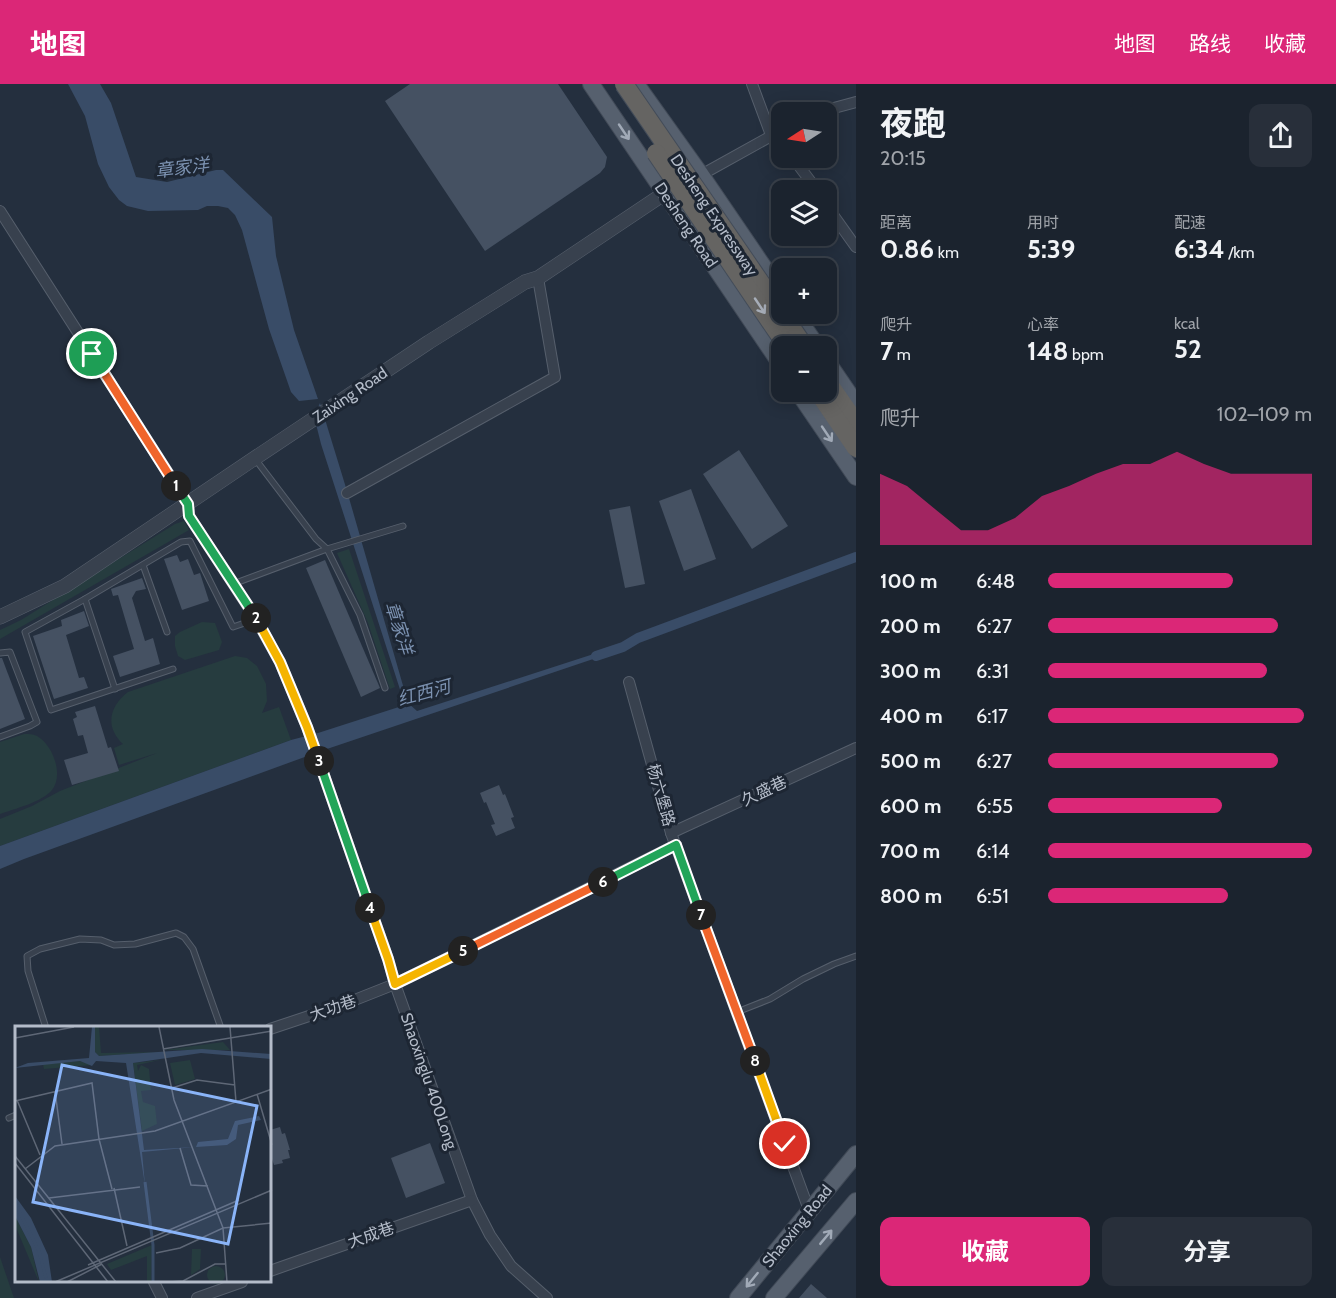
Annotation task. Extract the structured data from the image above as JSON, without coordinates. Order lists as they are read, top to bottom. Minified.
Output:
{"streets":{"highway":["Desheng Expressway"],"main road":["Desheng Road","Shaoxing Road"],"street":["Zaixing Road","久盛巷","杨六堡路","大功巷","Shaoxinglu 400Long","大成巷"]},"crossings":[["Desheng Road","Zaixing Road"],["Zaixing Road","Shaoxinglu 400Long"],["久盛巷","杨六堡路"],["杨六堡路","Shaoxing Road"],["大功巷","Shaoxinglu 400Long"],["Shaoxinglu 400Long","大成巷"]],"water":["章家洋","红西河"],"north":"left","page":{"header":"地图","nav":["地图","路线","收藏"],"heading":["夜跑","20:15"],"map_buttons":["+","−"],"stats":[["距离","0.86 km"],["用时","5:39"],["配速","6:34 /km"],["爬升","7 m"],["心率","148 bpm"],["kcal","52"]],"chart":["爬升","102–109 m"],"pins":["1","2","3","6","4","7","5","8"],"list":[{"name":"100 m","note":"6:48"},{"name":"200 m","note":"6:27"},{"name":"300 m","note":"6:31"},{"name":"400 m","note":"6:17"},{"name":"500 m","note":"6:27"},{"name":"600 m","note":"6:55"},{"name":"700 m","note":"6:14"},{"name":"800 m","note":"6:51"}],"buttons":["收藏","分享"]}}
